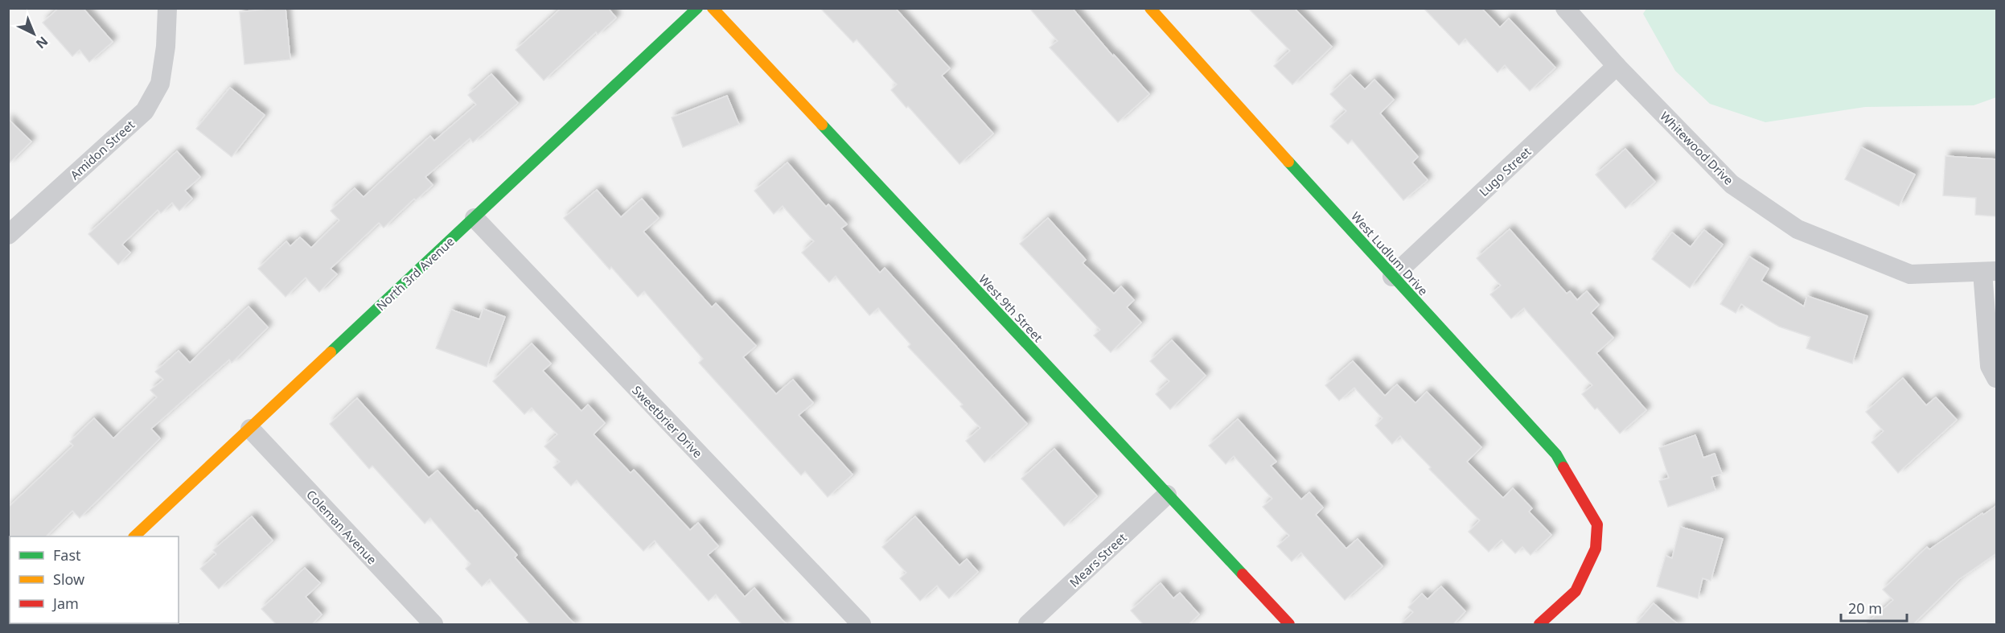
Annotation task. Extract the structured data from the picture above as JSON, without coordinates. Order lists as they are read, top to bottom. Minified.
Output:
{"streets":{"street":["Whitewood Drive","Amidon Street","Lugo Street","West Ludlum Drive","North 3rd Avenue","West 9th Street","Sweetbrier Drive","Coleman Avenue","Mears Street"]},"crossings":[["Whitewood Drive","Lugo Street"],["Lugo Street","West Ludlum Drive"],["North 3rd Avenue","Sweetbrier Drive"],["North 3rd Avenue","Coleman Avenue"],["West 9th Street","Mears Street"]],"legend":["Fast","Slow","Jam"],"scale_bar":"20 m","north":"bottom right"}
